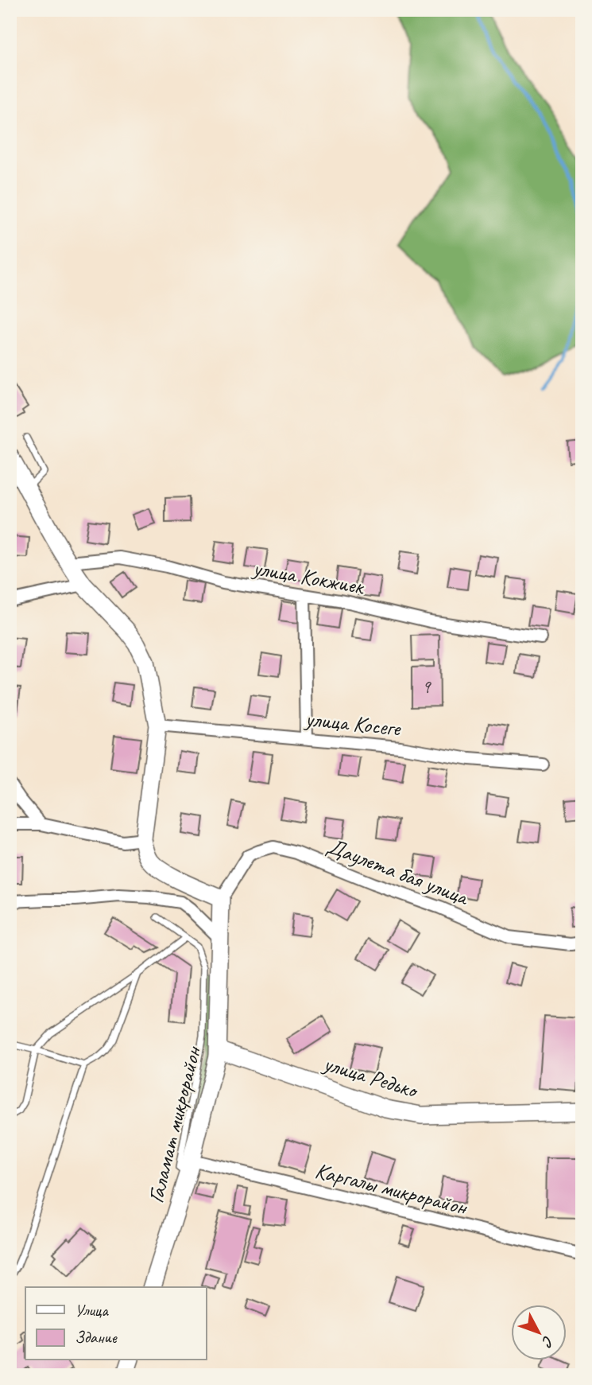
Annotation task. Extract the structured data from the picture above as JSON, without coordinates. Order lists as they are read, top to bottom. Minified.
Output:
{"streets":{"street":["улица Кокжиек","улица Косеге","Даулета бая улица","улица Редько","Галамат микрорайон","Каргалы микрорайон"]},"crossings":[["Даулета бая улица","Галамат микрорайон"],["улица Редько","Галамат микрорайон"],["Галамат микрорайон","Каргалы микрорайон"]],"house_numbers":["9"],"legend":["Улица","Здание"],"north":"bottom right"}
